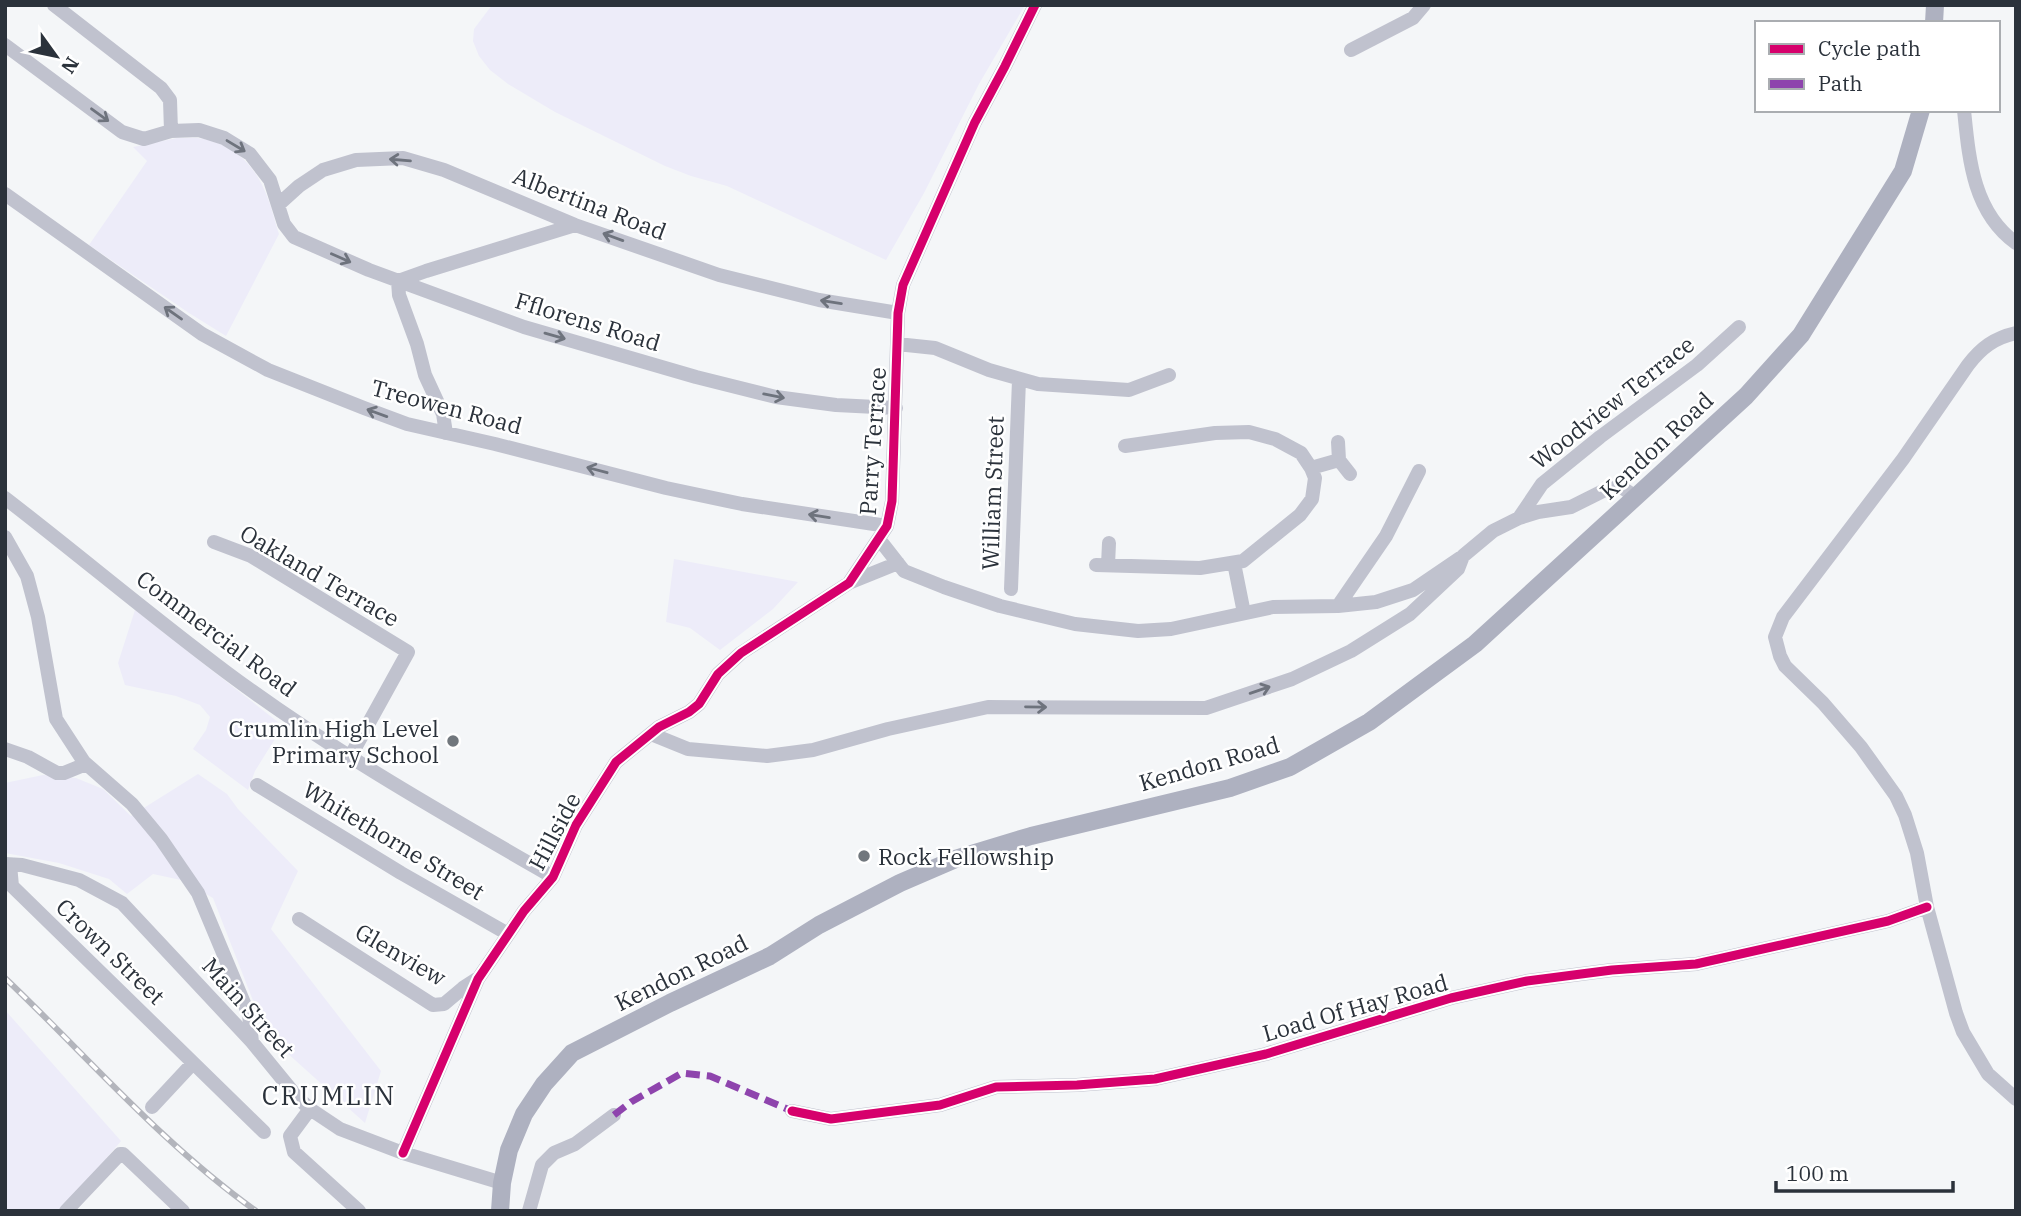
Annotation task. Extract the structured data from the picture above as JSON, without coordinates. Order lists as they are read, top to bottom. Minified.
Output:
{"streets":{"main road":["Kendon Road"],"street":["Albertina Road","Fflorens Road","Woodview Terrace","Treowen Road","Parry Terrace","William Street","Oakland Terrace","Commercial Road","Hillside","Whitethorne Street","Crown Street","Glenview","Main Street","Load Of Hay Road"]},"crossings":[["Albertina Road","Fflorens Road"],["Albertina Road","Parry Terrace"],["Fflorens Road","Parry Terrace"],["Treowen Road","Parry Terrace"],["Parry Terrace","Hillside"],["Kendon Road","Main Street"],["Oakland Terrace","Commercial Road"],["Commercial Road","Hillside"],["Hillside","Whitethorne Street"],["Hillside","Glenview"],["Hillside","Main Street"],["Crown Street","Main Street"]],"one_way":["Albertina Road","Fflorens Road","Treowen Road"],"districts":["CRUMLIN"],"places":["Crumlin High Level Primary School","Rock Fellowship"],"legend":["Cycle path","Path"],"scale_bar":"100 m","north":"bottom right"}
